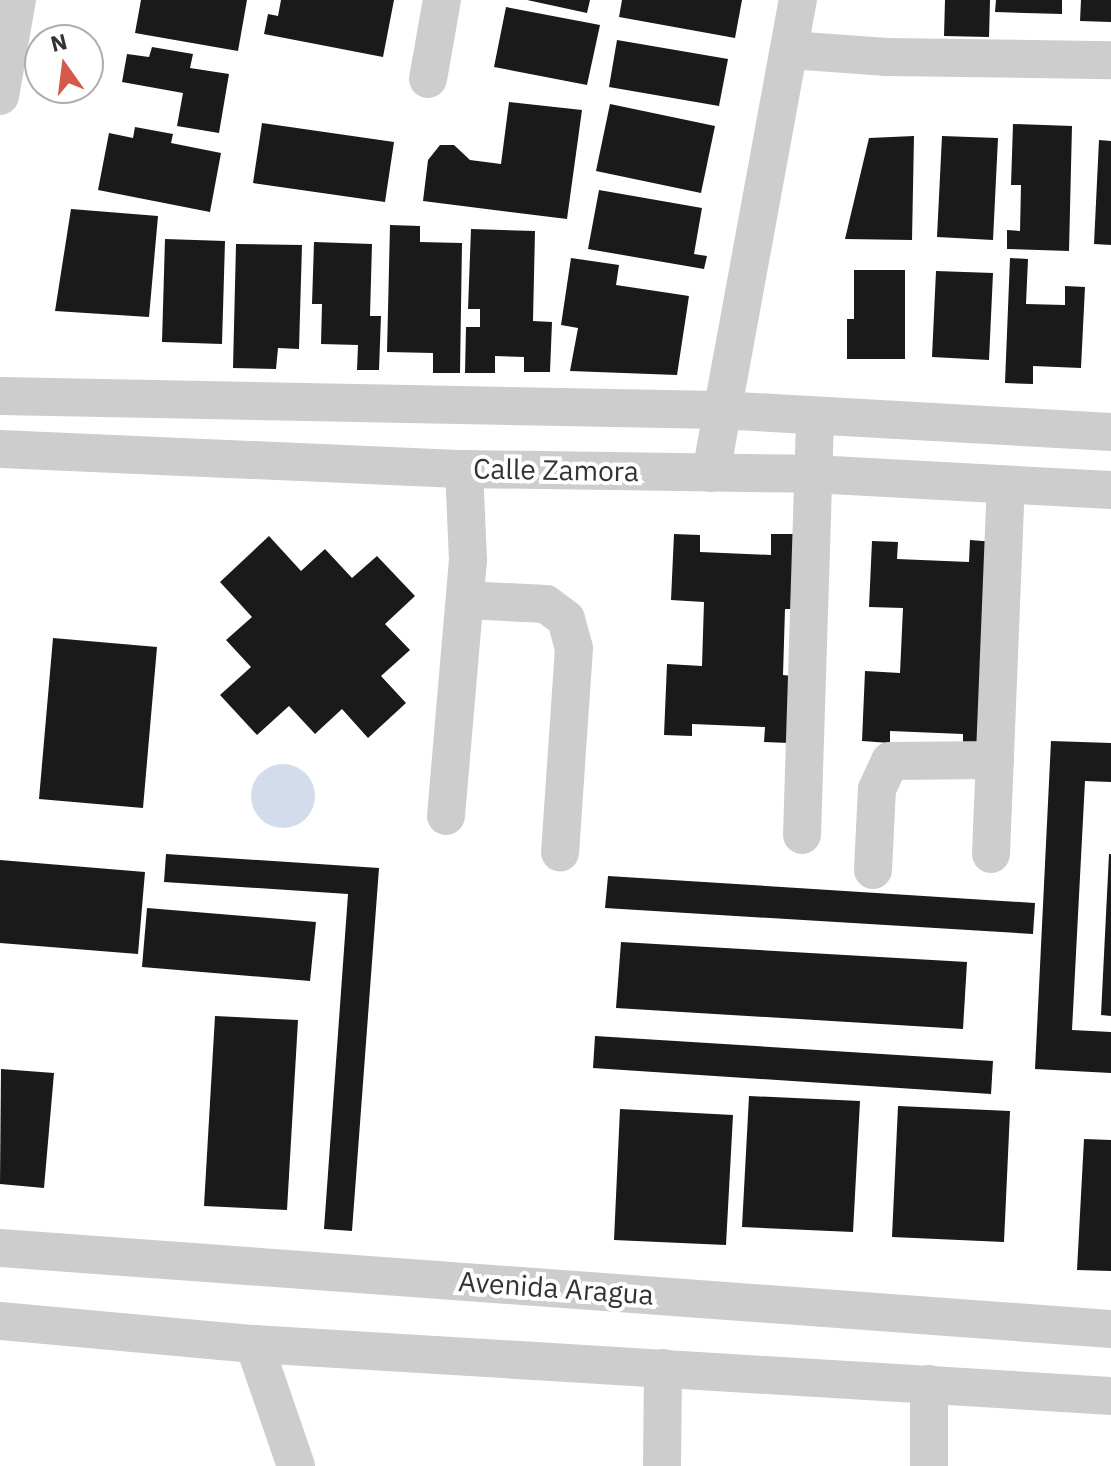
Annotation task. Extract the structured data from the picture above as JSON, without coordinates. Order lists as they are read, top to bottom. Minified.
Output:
{"streets":{"street":["Calle Zamora","Avenida Aragua"]},"north":"top"}
